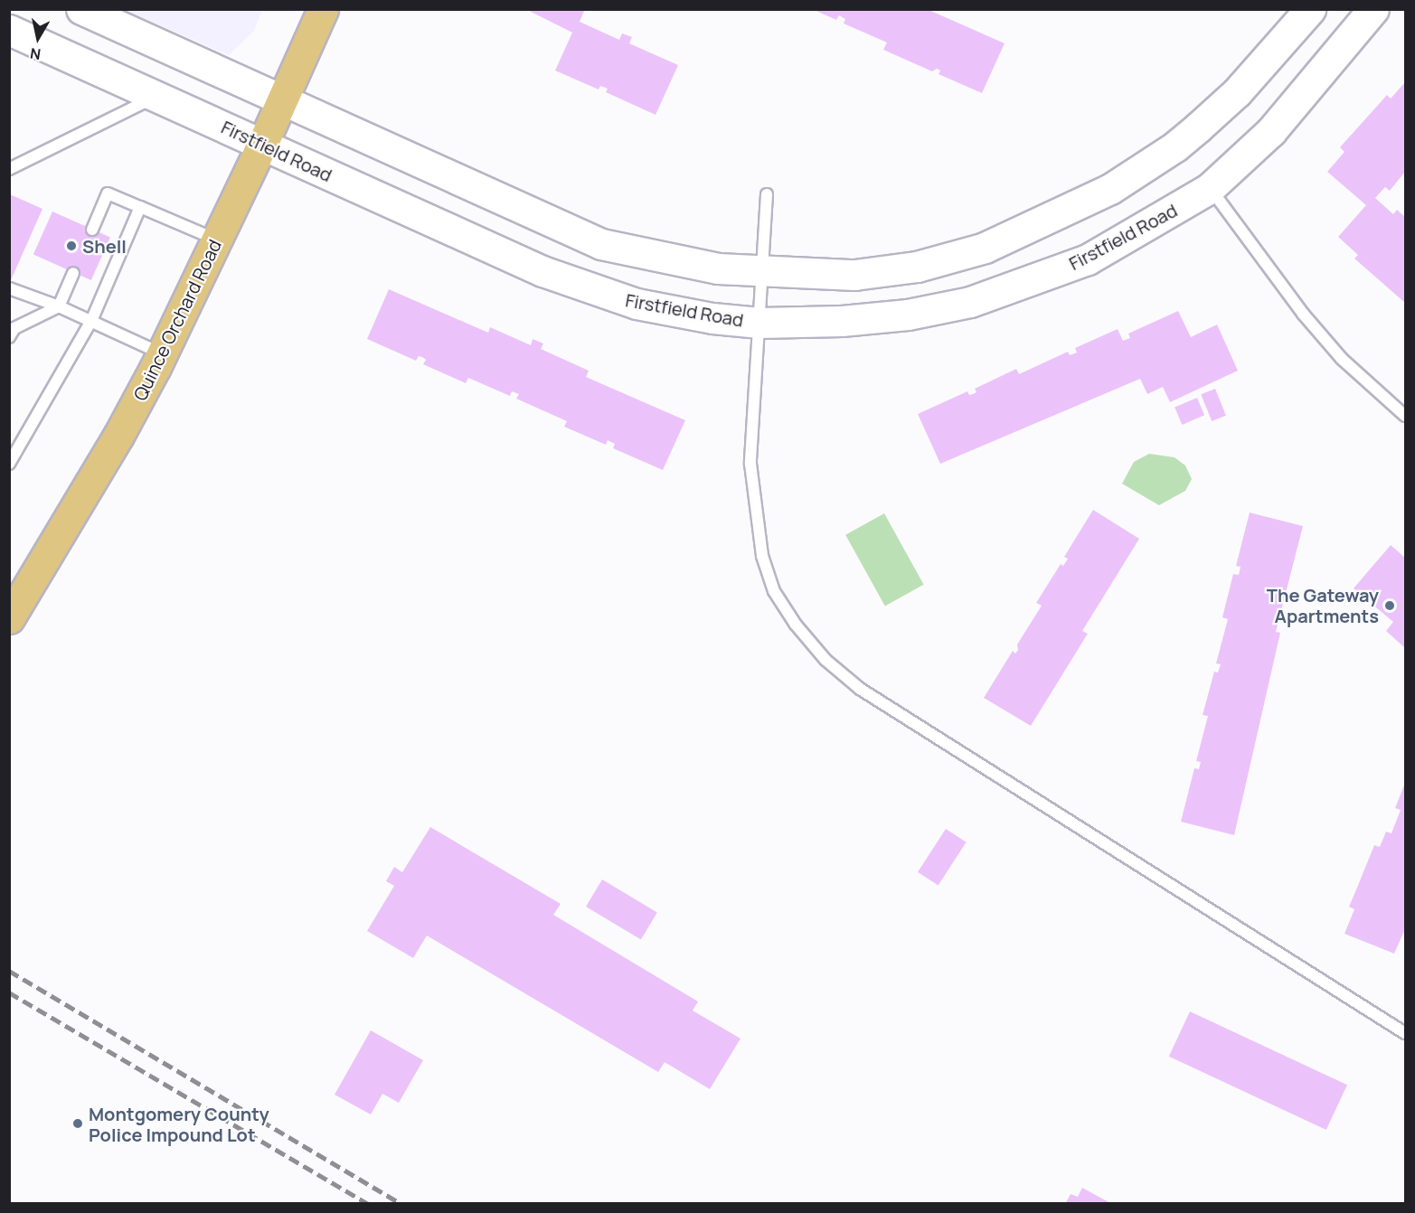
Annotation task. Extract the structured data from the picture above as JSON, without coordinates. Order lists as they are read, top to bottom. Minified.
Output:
{"streets":{"main road":["Quince Orchard Road"],"street":["Firstfield Road"]},"crossings":[["Firstfield Road","Quince Orchard Road"]],"places":["Shell","The Gateway Apartments","Montgomery County Police Impound Lot"],"north":"bottom"}
